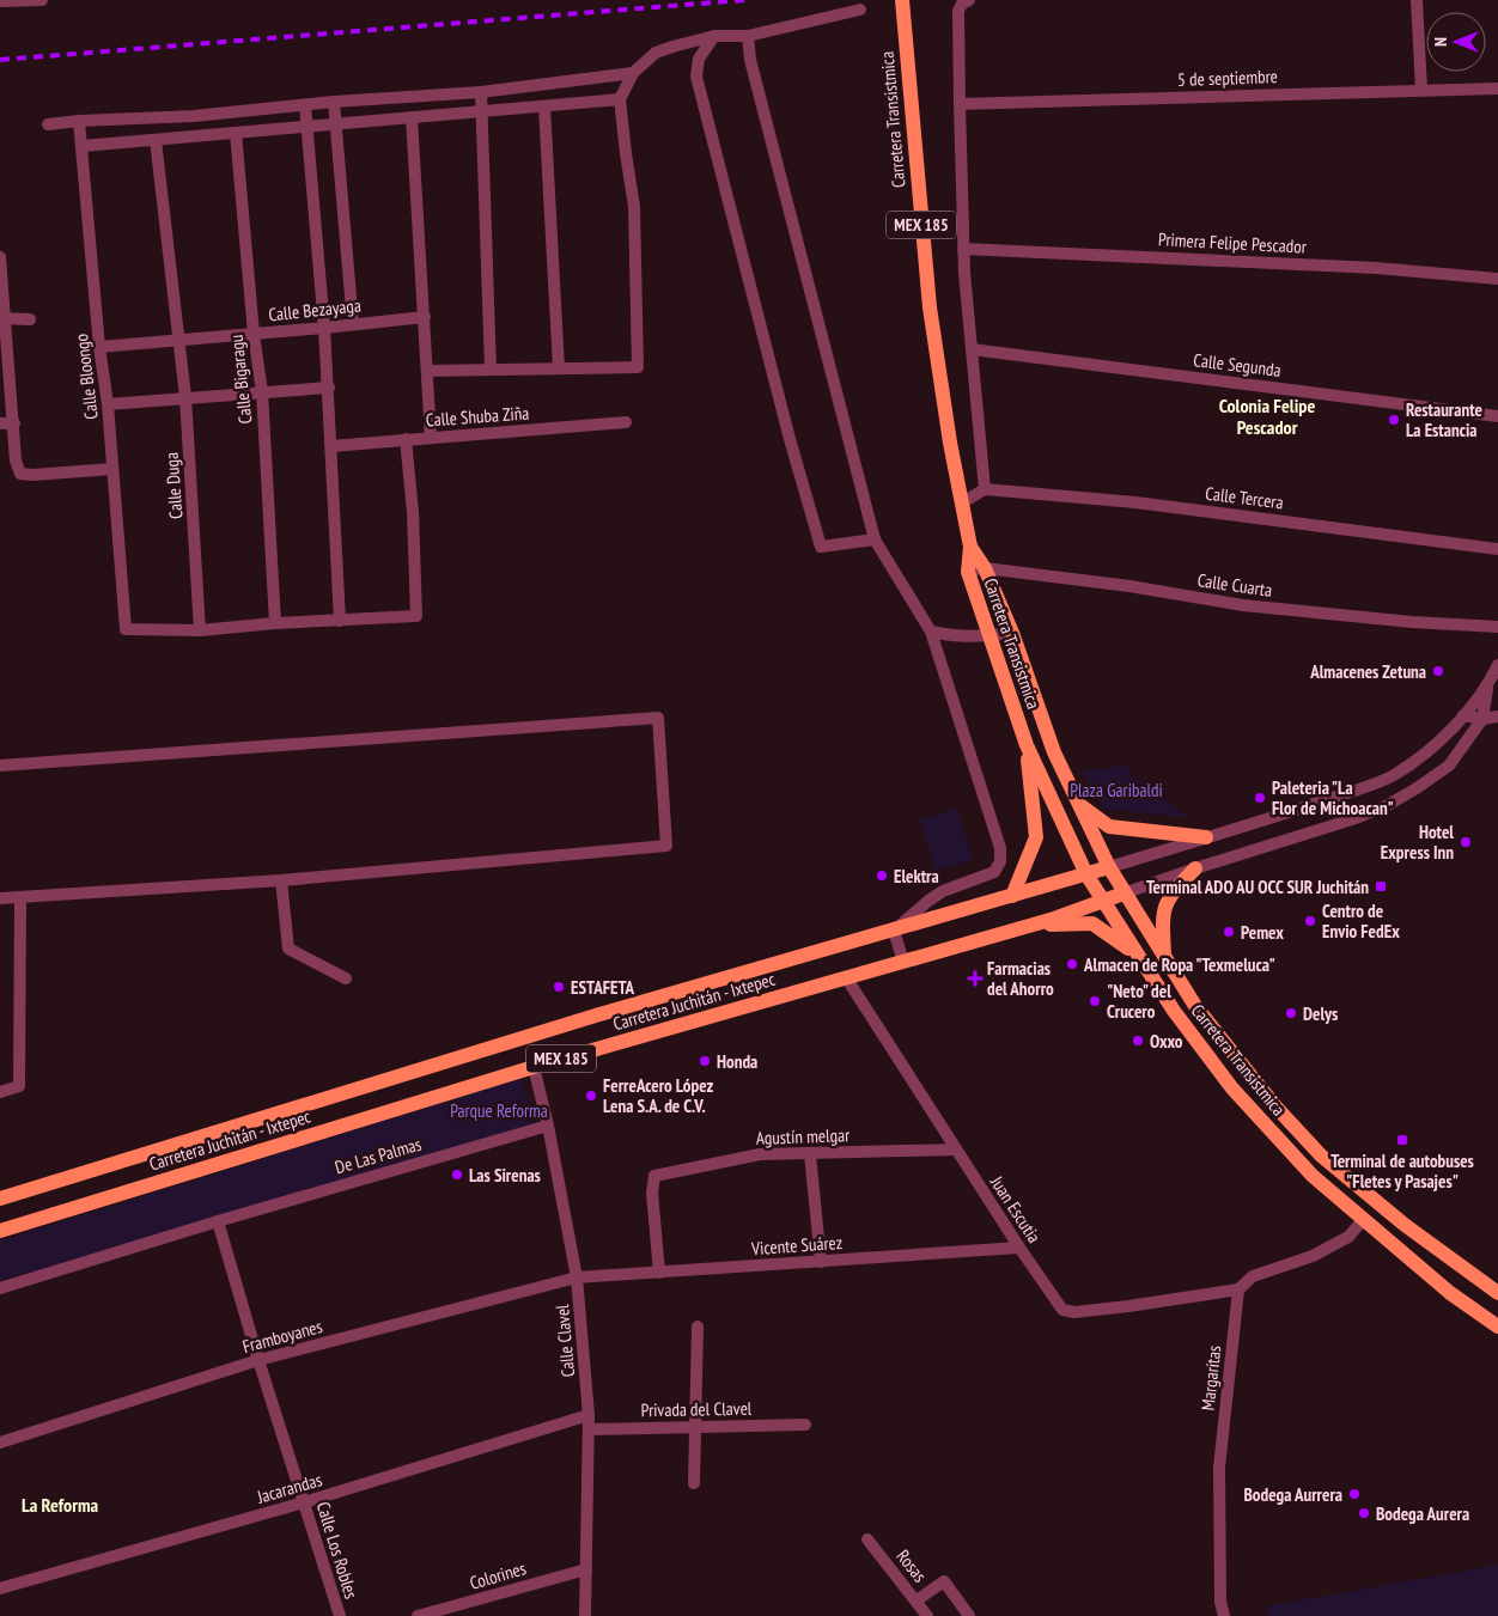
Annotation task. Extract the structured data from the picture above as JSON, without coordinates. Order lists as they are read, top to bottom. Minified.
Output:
{"streets":{"main road":["Carretera Transistmica","MEX 185","Carretera Juchitán - Ixtepec"],"street":["5 de septiembre","Primera Felipe Pescador","Calle Bezayaga","Calle Segunda","Calle Bloongo","Calle Bigaragu","Calle Shuba Ziña","Calle Duga","Calle Tercera","Calle Cuarta","Agustín melgar","De Las Palmas","Juan Escutia","Vicente Suárez","Framboyanes","Calle Clavel","Margaritas","Privada del Clavel","Jacarandas","Calle Los Robles","Rosas","Colorines"]},"crossings":[["Carretera Transistmica","MEX 185"],["Carretera Transistmica","Calle Cuarta"],["Carretera Transistmica","Carretera Juchitán - Ixtepec"],["Calle Bezayaga","Calle Bloongo"],["Calle Bezayaga","Calle Bigaragu"],["Calle Bezayaga","Calle Duga"],["Calle Bloongo","Calle Duga"],["Carretera Juchitán - Ixtepec","Juan Escutia"],["Carretera Juchitán - Ixtepec","Calle Clavel"],["Agustín melgar","Juan Escutia"],["Agustín melgar","Vicente Suárez"],["De Las Palmas","Calle Clavel"],["De Las Palmas","Calle Los Robles"],["Juan Escutia","Vicente Suárez"],["Juan Escutia","Margaritas"],["Vicente Suárez","Framboyanes"],["Vicente Suárez","Calle Clavel"],["Framboyanes","Calle Clavel"],["Framboyanes","Calle Los Robles"],["Calle Clavel","Privada del Clavel"],["Calle Clavel","Jacarandas"],["Calle Clavel","Colorines"],["Jacarandas","Calle Los Robles"]],"districts":["Colonia Felipe Pescador","La Reforma"],"parks":["Plaza Garibaldi","Parque Reforma"],"places":{"other":["Restaurante La Estancia","Almacenes Zetuna","Paleteria \"La Flor de Michoacan\"","Hotel Express Inn","Elektra","Centro de Envio FedEx","Pemex","Almacen de Ropa \"Texmeluca\"","ESTAFETA","\"Neto\" del Crucero","Delys","Oxxo","Honda","FerreAcero López Lena S.A. de C.V.","Las Sirenas","Bodega Aurrera","Bodega Aurera"],"transit":["Terminal ADO AU OCC SUR Juchitán","Terminal de autobuses \"Fletes y Pasajes\""],"health":["Farmacias del Ahorro"]},"north":"left"}
